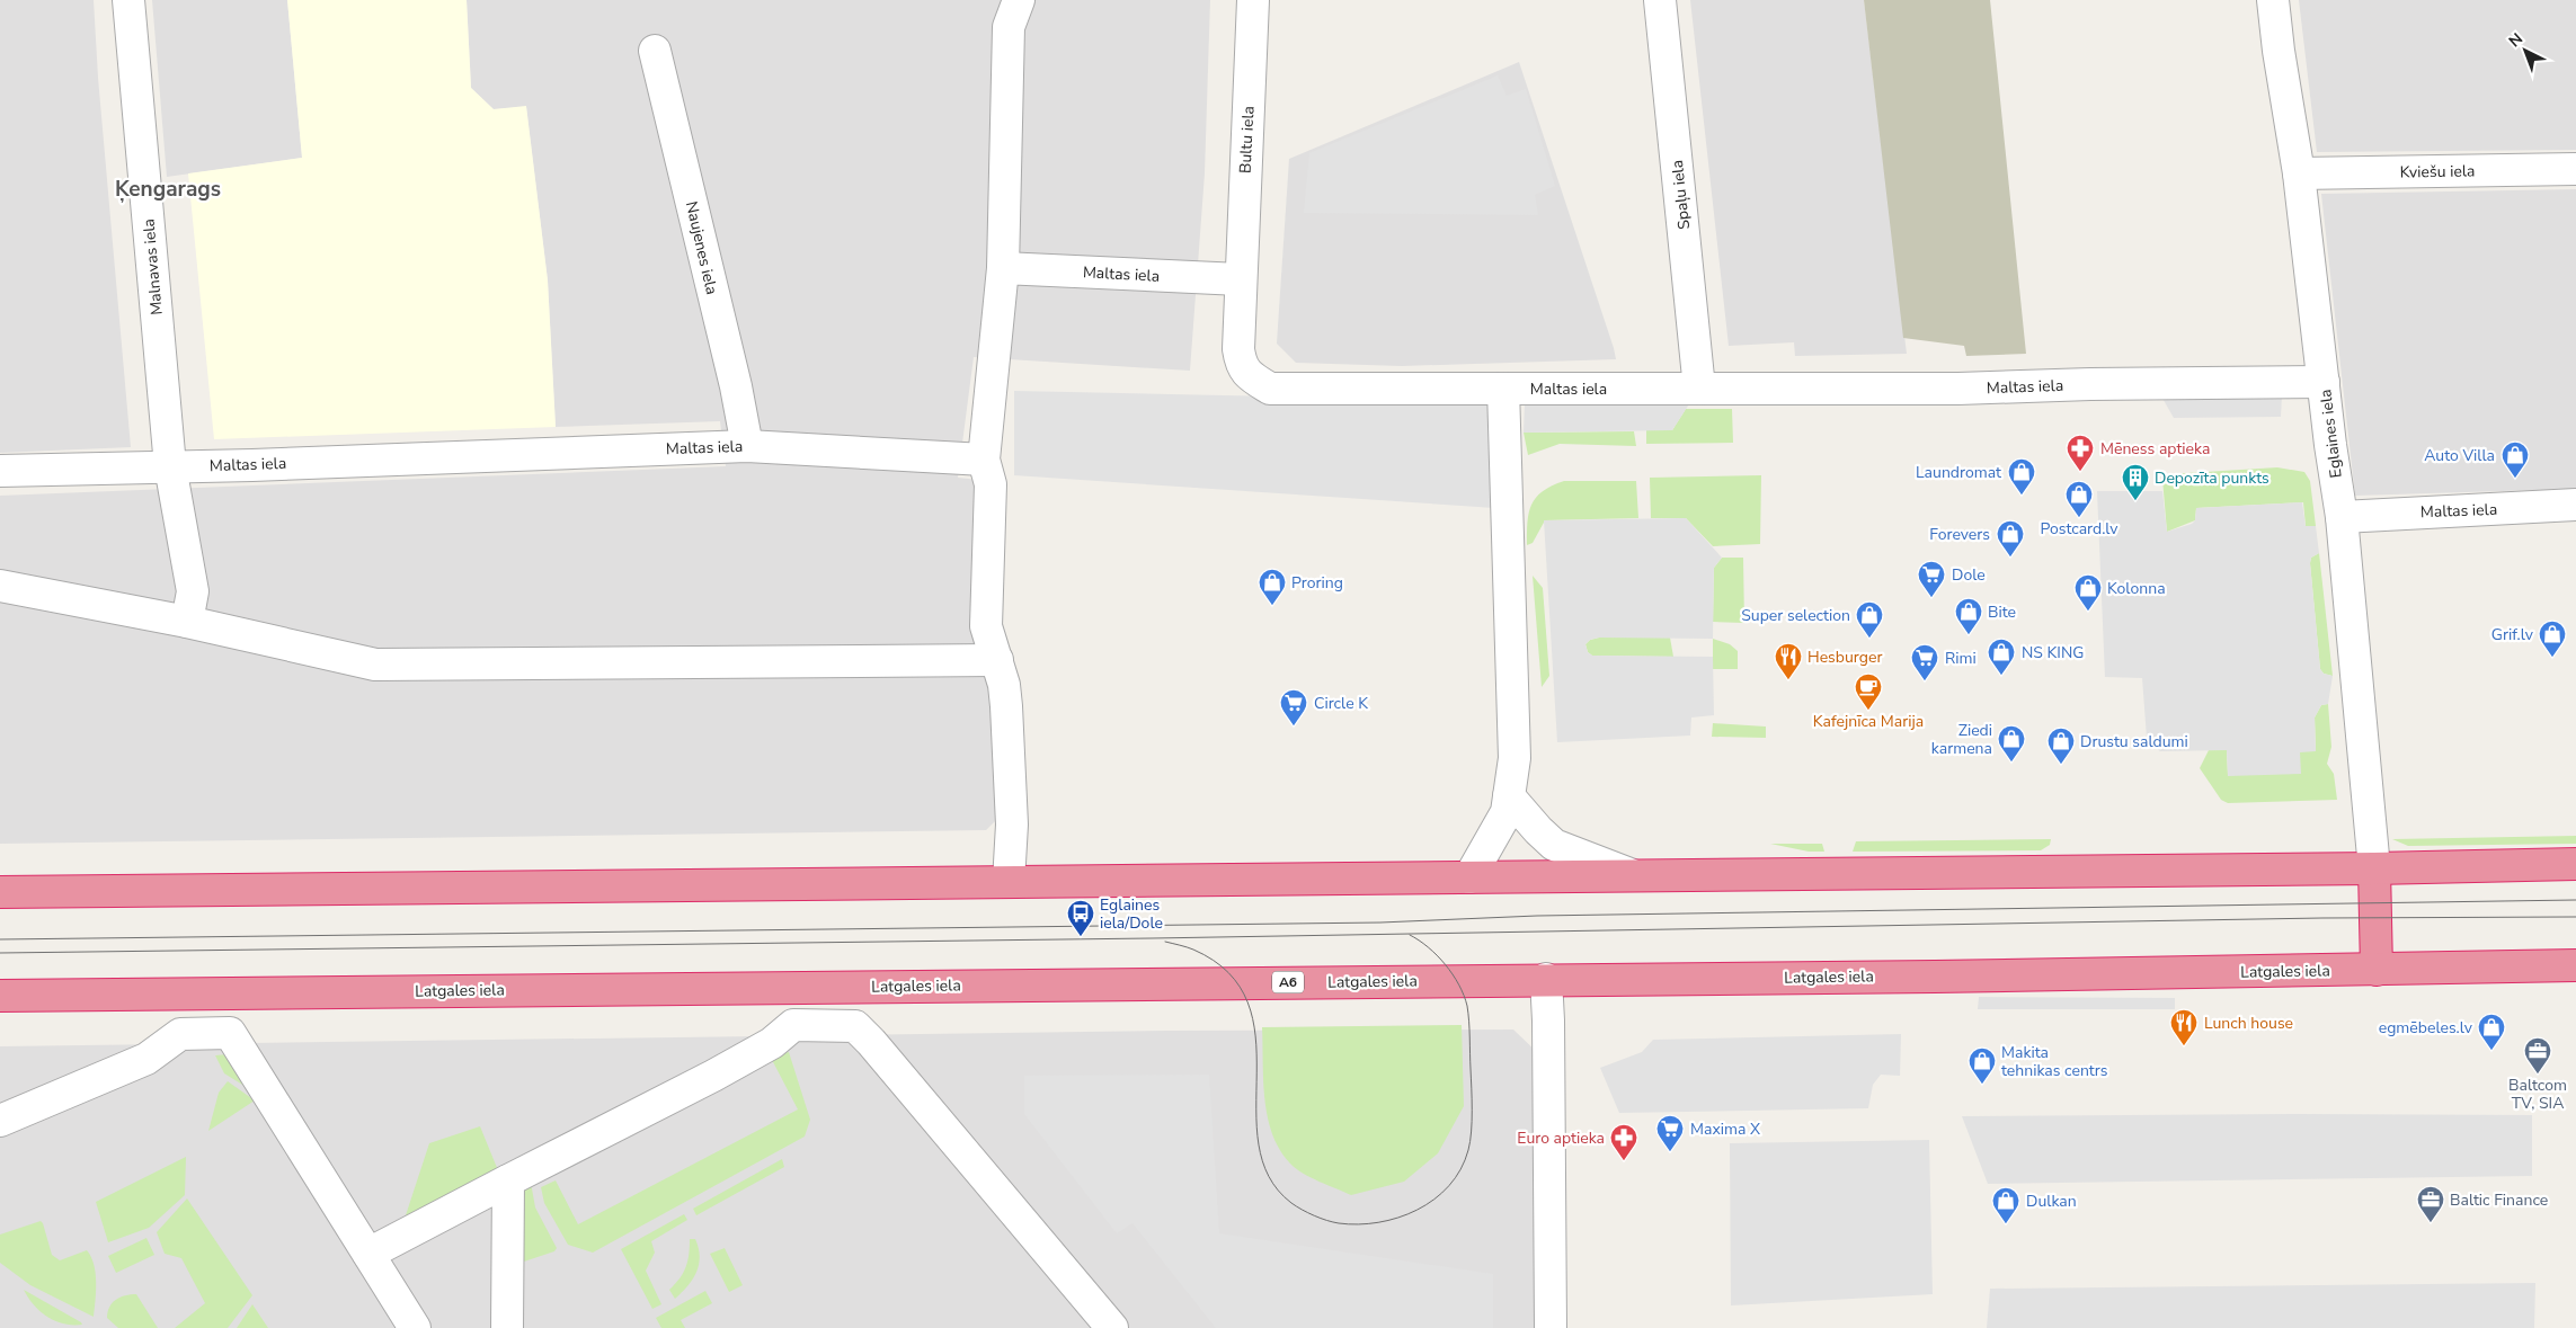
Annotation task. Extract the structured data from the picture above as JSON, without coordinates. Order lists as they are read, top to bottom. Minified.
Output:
{"streets":{"highway":["Latgales iela","A6"],"street":["Bultu iela","Kviešu iela","Spaļu iela","Naujenes iela","Malnavas iela","Maltas iela","Eglaines iela"]},"crossings":[["Bultu iela","Maltas iela"],["Kviešu iela","Eglaines iela"],["Spaļu iela","Maltas iela"],["Naujenes iela","Maltas iela"],["Malnavas iela","Maltas iela"],["Maltas iela","Eglaines iela"]],"districts":["Ķengarags"],"places":{"pharmacy":["Mēness aptieka","Euro aptieka"],"shop":["Auto Villa","Laundromat","Postcard.lv","Forevers","Proring","Kolonna","Bite","Super selection","Grif.lv","NS KING","Ziedi karmena","Drustu saldumi","egmēbeles.lv","Makita tehnikas centrs","Dulkan"],"building":["Depozīta punkts"],"supermarket":["Dole","Rimi","Circle K","Maxima X"],"restaurant":["Hesburger","Lunch house"],"cafe":["Kafejnīca Marija"],"bus stop":["Eglaines iela/Dole"],"office":["Baltcom TV, SIA","Baltic Finance"]},"north":"top left"}
